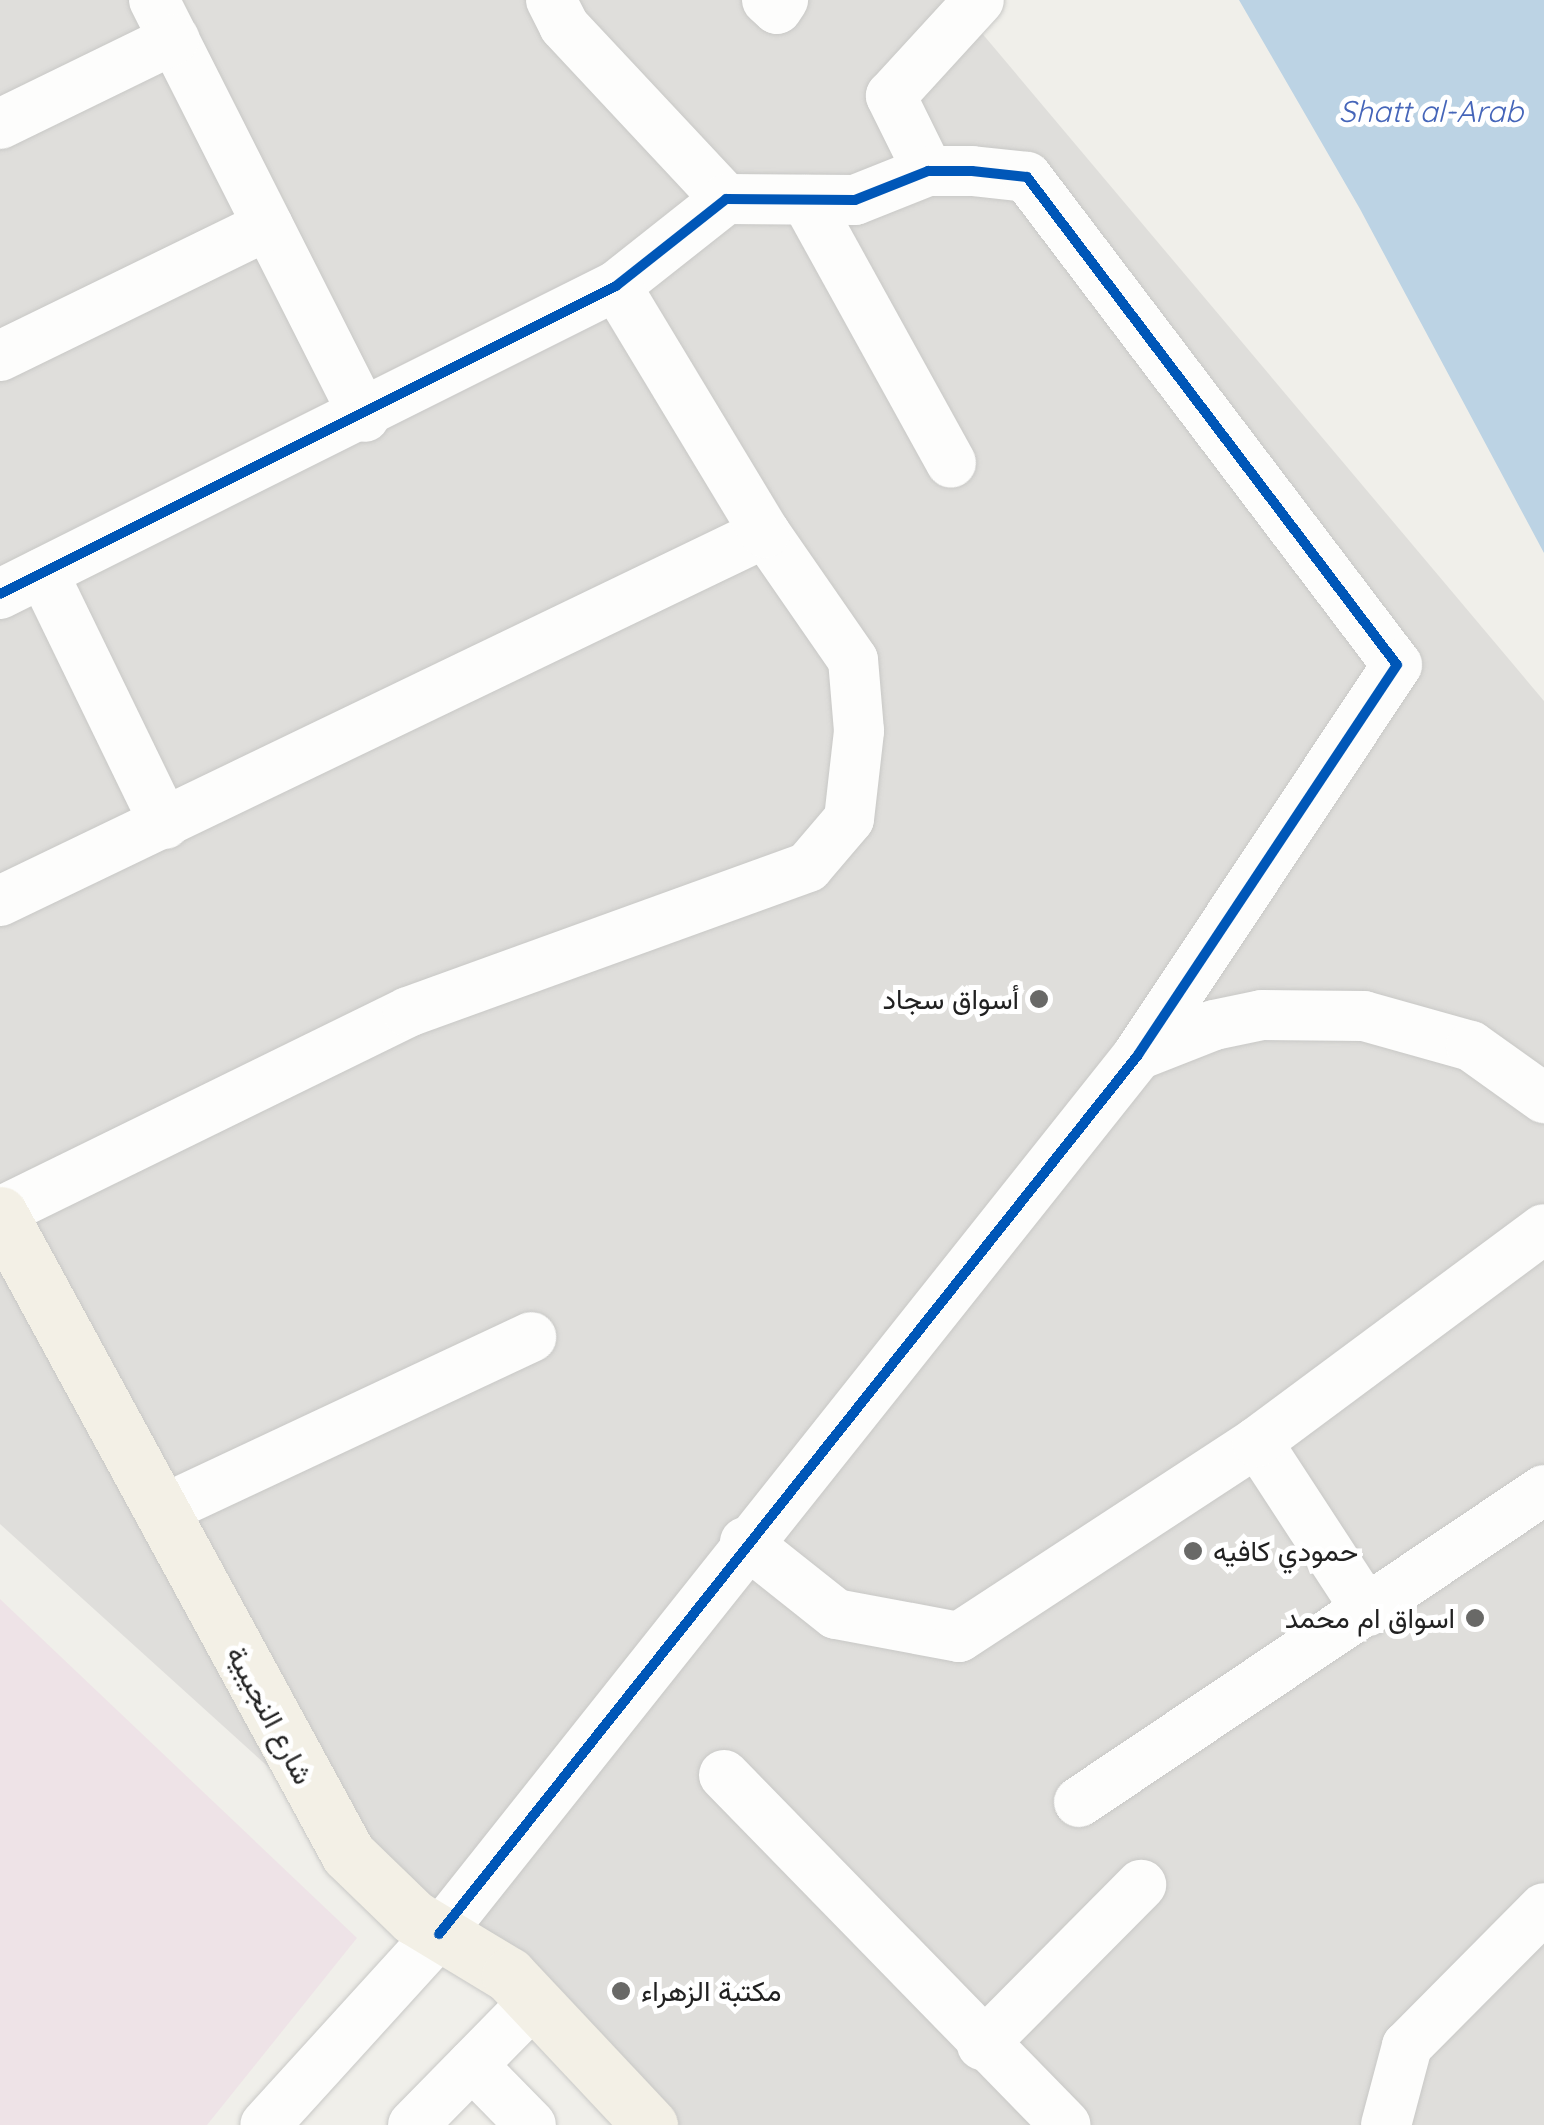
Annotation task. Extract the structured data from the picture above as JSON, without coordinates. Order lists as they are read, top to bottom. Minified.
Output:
{"streets":{"main road":["شارع النجيبية"]},"water":["Shatt al-Arab"],"places":["أسواق سجاد","حمودي كافيه","اسواق ام محمد","مكتبة الزهراء"]}
